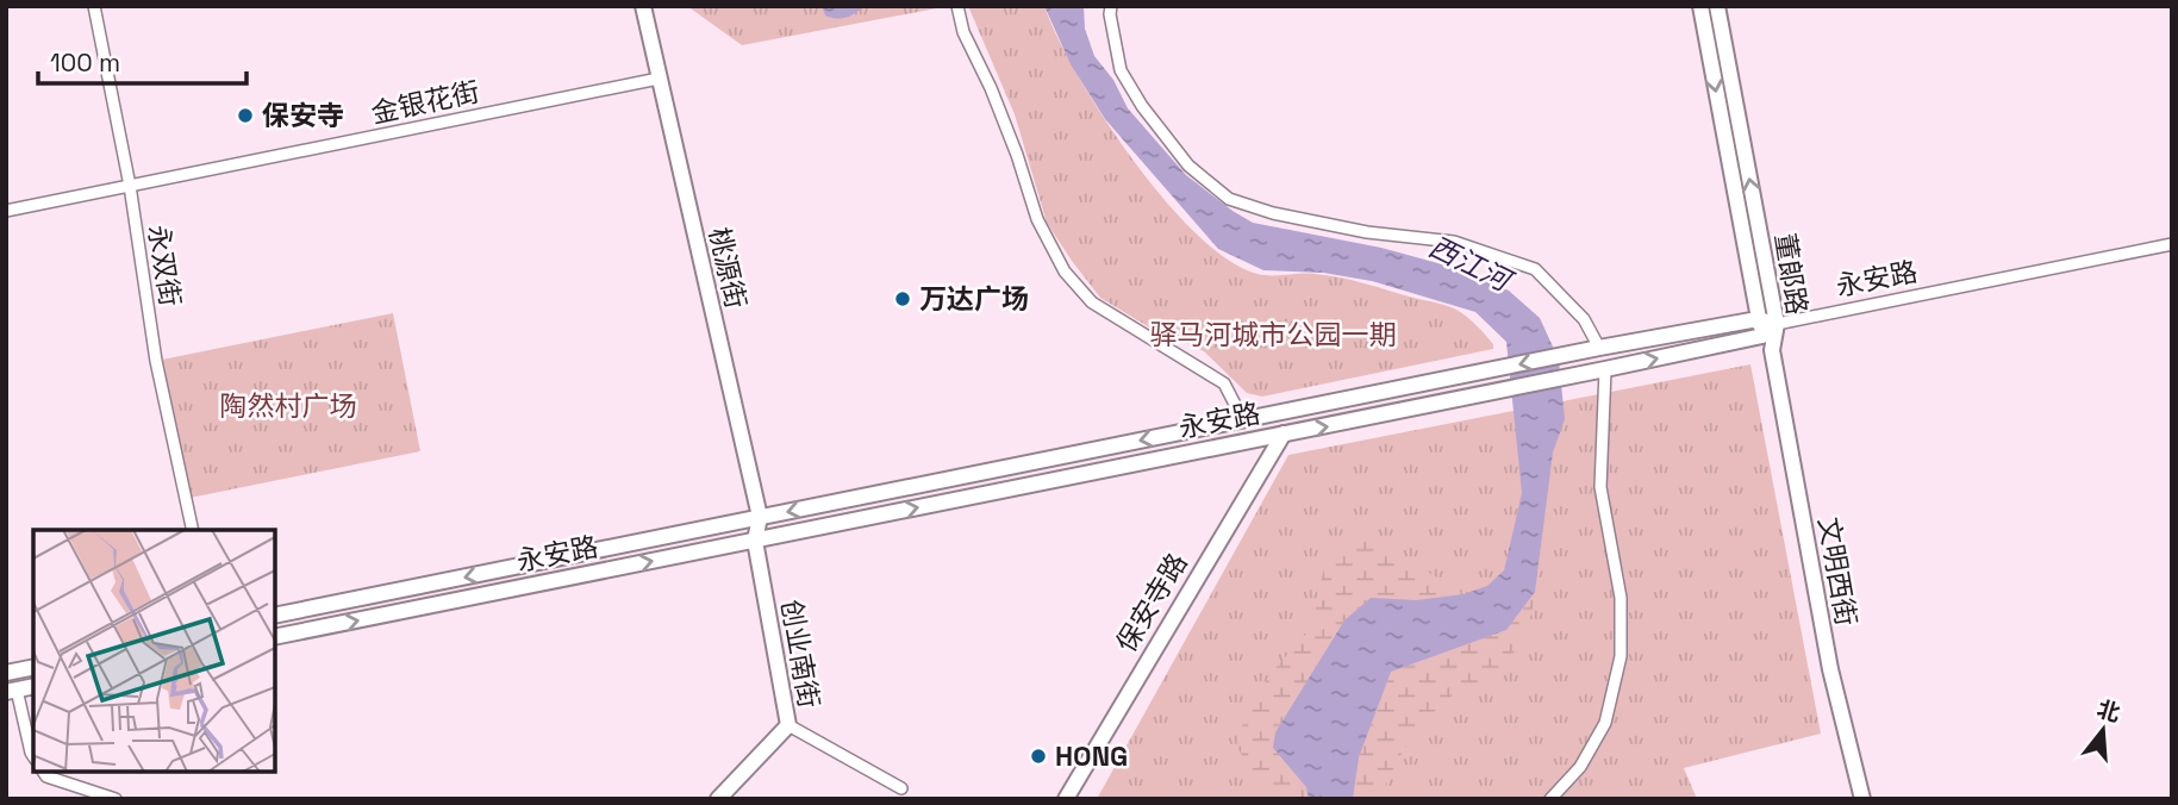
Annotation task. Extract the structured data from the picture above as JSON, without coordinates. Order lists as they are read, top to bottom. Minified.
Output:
{"streets":{"street":["金银花街","永双街","桃源街","董郞路","永安路","文明西街","保安寺路","创业南街"]},"crossings":[["金银花街","永双街"],["金银花街","桃源街"],["桃源街","永安路"],["桃源街","创业南街"],["董郞路","永安路"],["董郞路","文明西街"],["永安路","保安寺路"],["永安路","创业南街"]],"water":["西江河"],"parks":["驿马河城市公园一期","陶然村广场"],"places":["保安寺","万达广场","HONG"],"scale_bar":"100 m","north":"top"}
